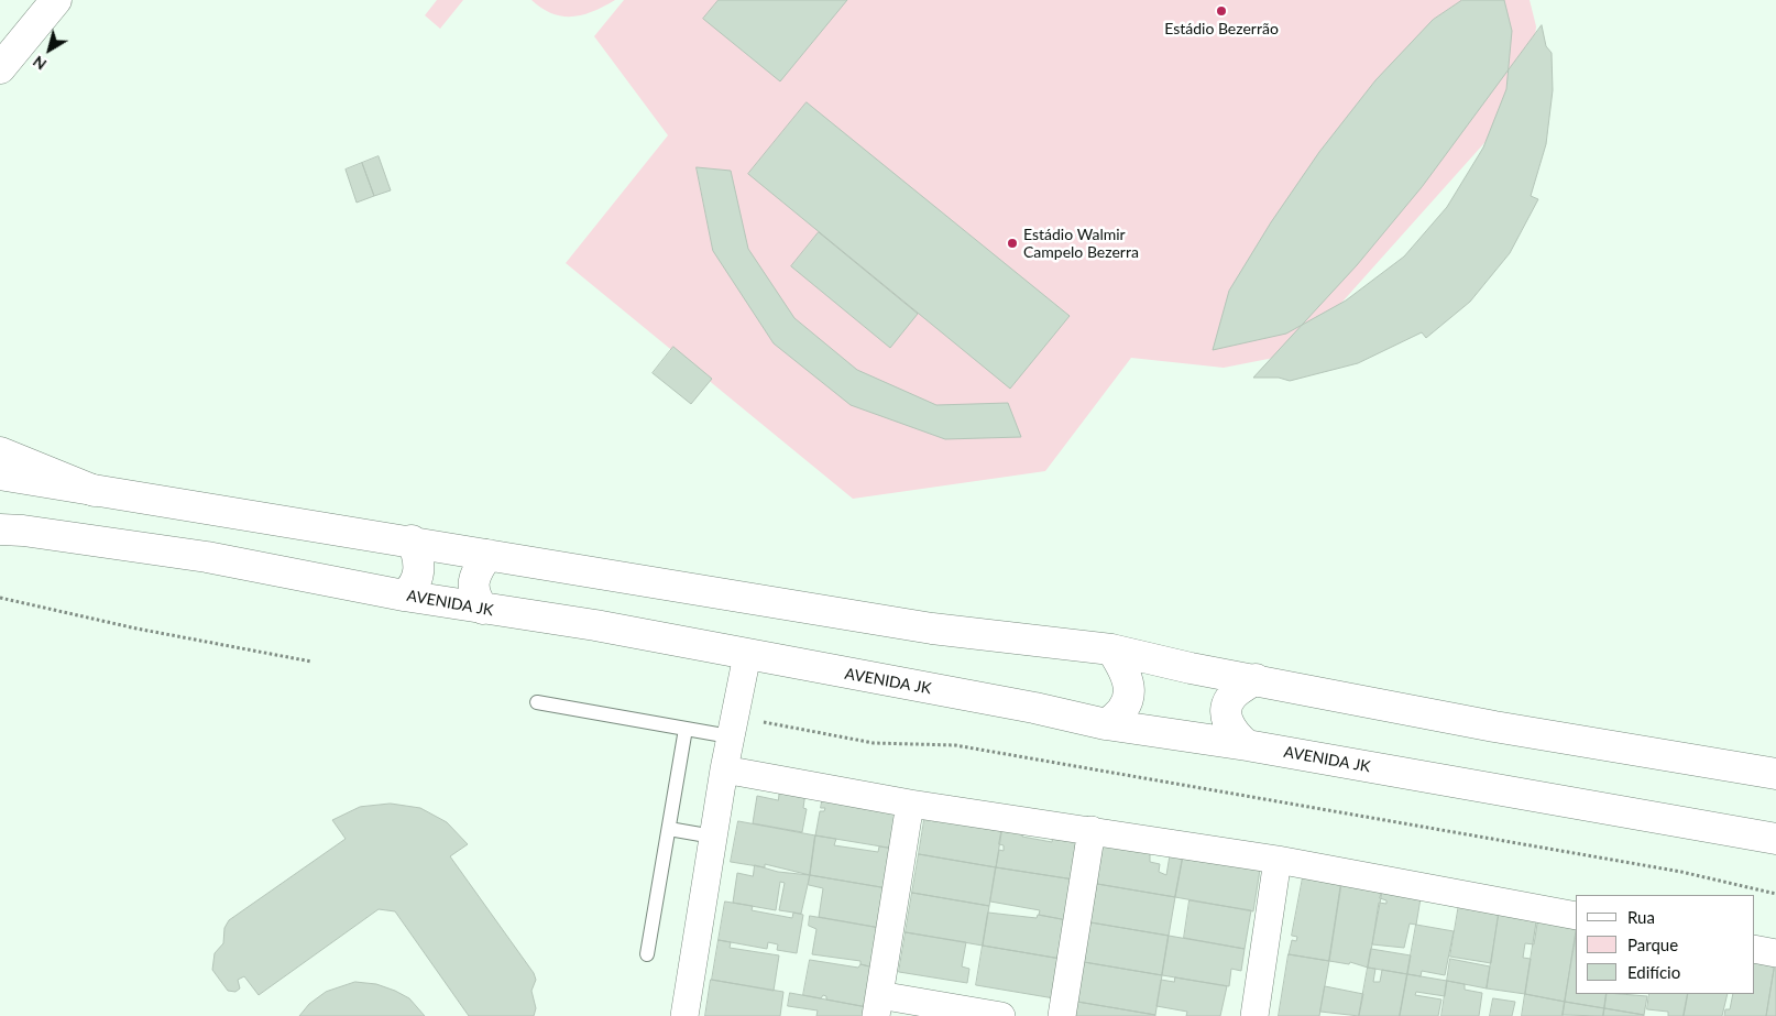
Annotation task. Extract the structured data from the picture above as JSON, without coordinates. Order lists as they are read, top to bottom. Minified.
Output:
{"streets":{"main road":["AVENIDA JK"]},"places":["Estádio Bezerrão","Estádio Walmir Campelo Bezerra"],"legend":["Rua","Parque","Edifício"],"north":"bottom left"}
